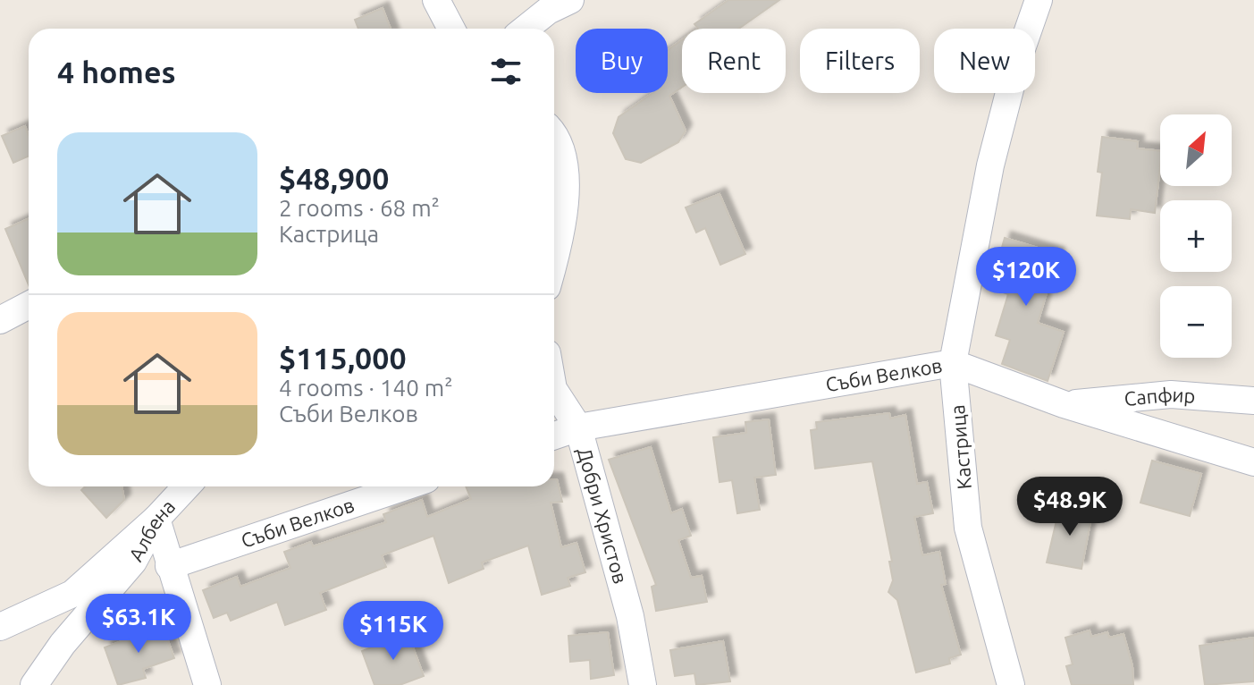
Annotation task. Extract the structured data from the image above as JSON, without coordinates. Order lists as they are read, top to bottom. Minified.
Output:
{"streets":{"street":["Съби Велков","Сапфир","Кастрица","Добри Христов","Албена"]},"crossings":[["Съби Велков","Сапфир"],["Съби Велков","Кастрица"],["Съби Велков","Добри Христов"]],"north":"top right","page":{"chip":["Buy","Rent","Filters","New"],"heading":"4 homes","map_buttons":["+","−"],"list":[{"name":"$48,900","note":"2 rooms · 68 m² · Кастрица"},{"name":"$115,000","note":"4 rooms · 140 m² · Съби Велков"}],"price":["$120K","$48.9K","$63.1K","$115K"]}}
